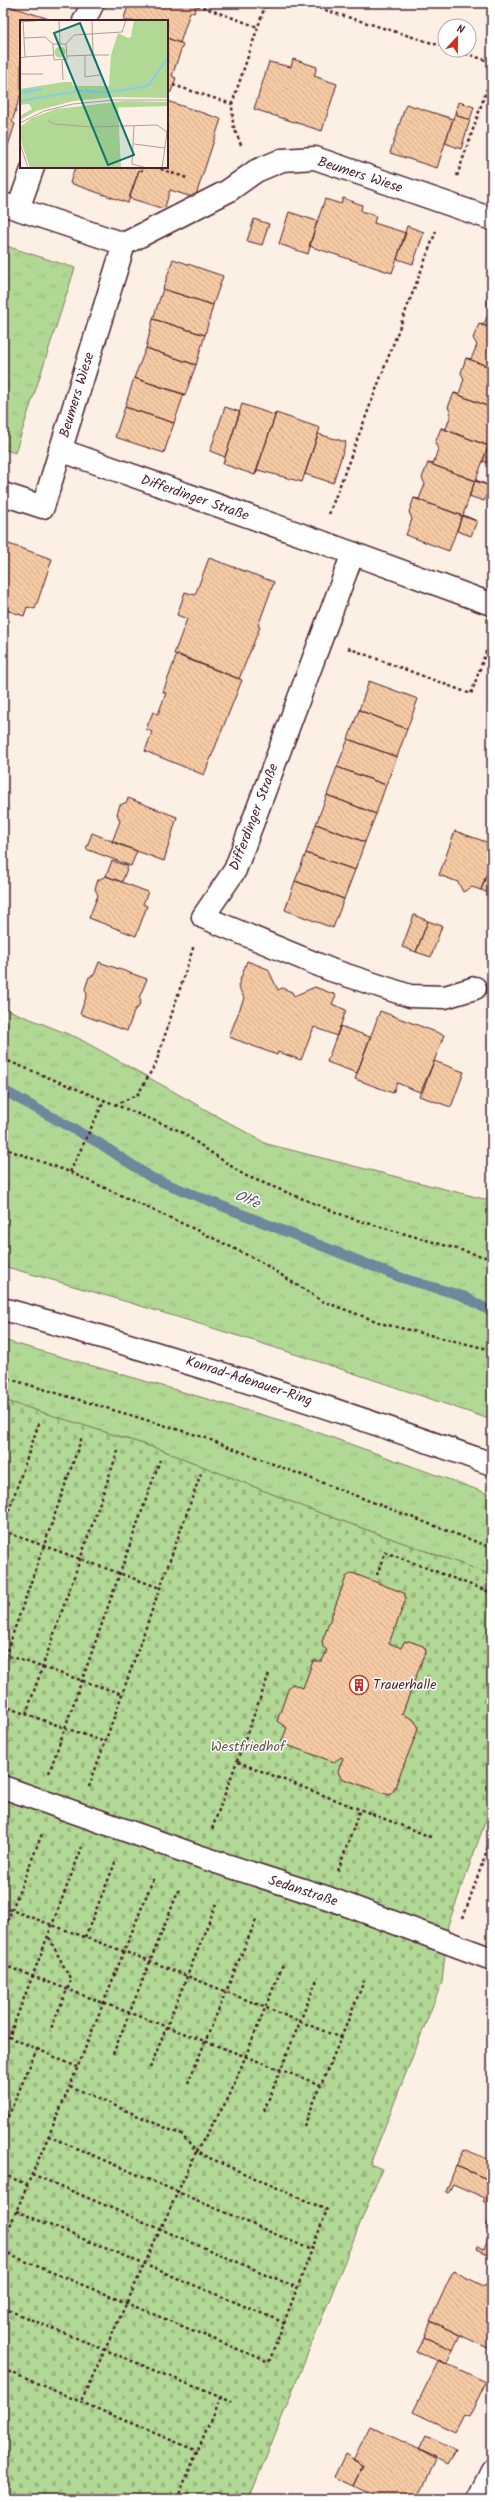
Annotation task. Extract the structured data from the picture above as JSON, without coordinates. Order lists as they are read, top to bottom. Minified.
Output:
{"streets":{"street":["Beumers Wiese","Differdinger Straße","Konrad-Adenauer-Ring","Sedanstraße"]},"crossings":[["Beumers Wiese","Differdinger Straße"]],"water":["Olfe"],"parks":["Westfriedhof"],"places":{"building":["Trauerhalle"]},"north":"top"}
